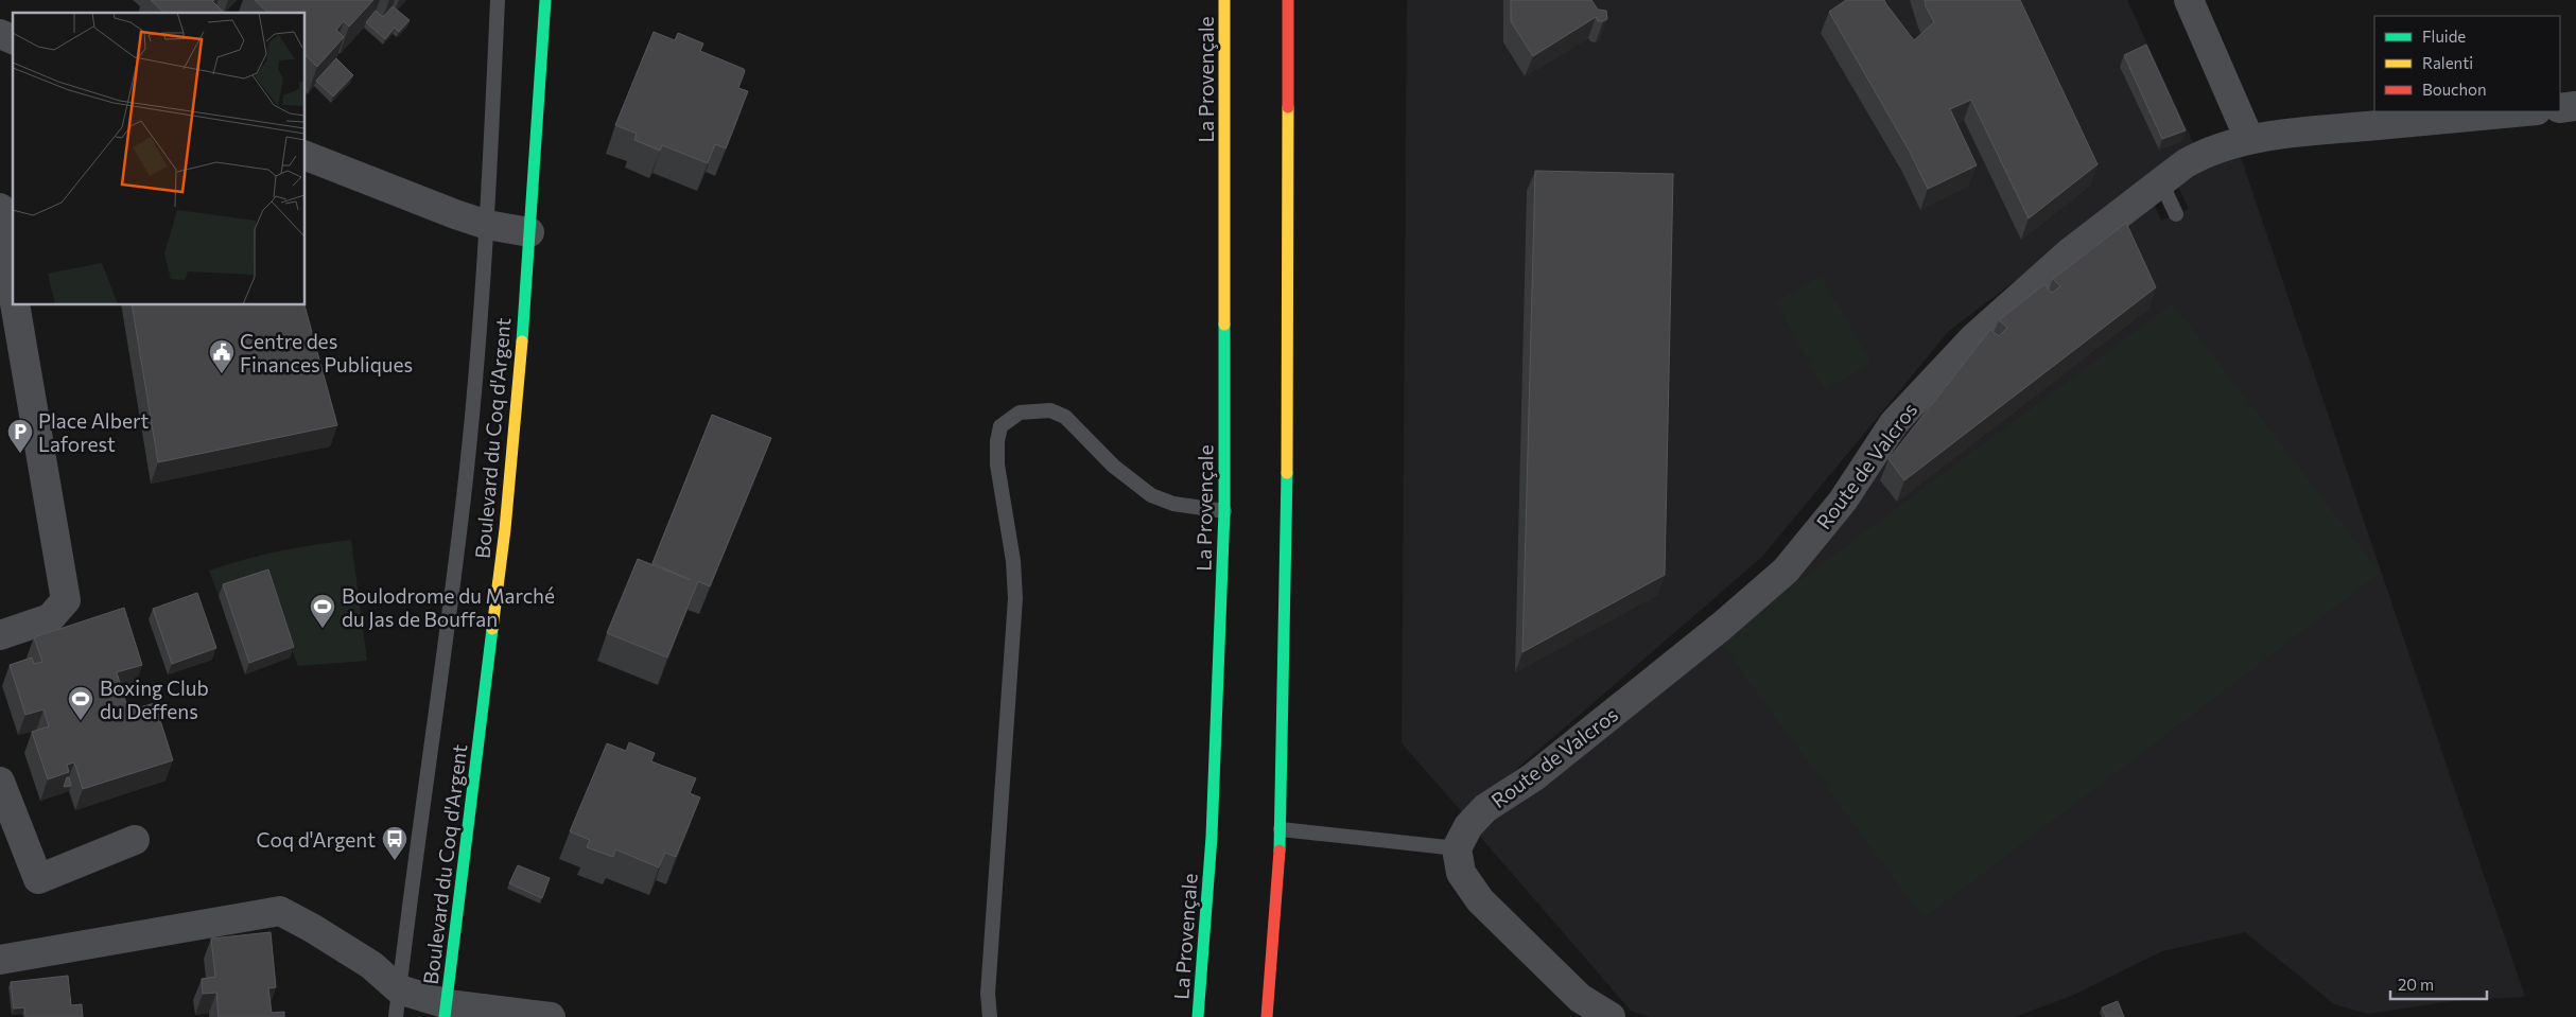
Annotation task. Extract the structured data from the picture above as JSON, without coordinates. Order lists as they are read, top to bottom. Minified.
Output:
{"streets":{"main road":["La Provençale","Boulevard du Coq d'Argent"],"street":["Route de Valcros"]},"places":{"public building":["Centre des Finances Publiques"],"parking":["Place Albert Laforest"],"sports":["Boulodrome du Marché du Jas de Bouffan","Boxing Club du Deffens"],"bus stop":["Coq d'Argent"]},"legend":["Fluide","Ralenti","Bouchon"],"scale_bar":"20 m"}
